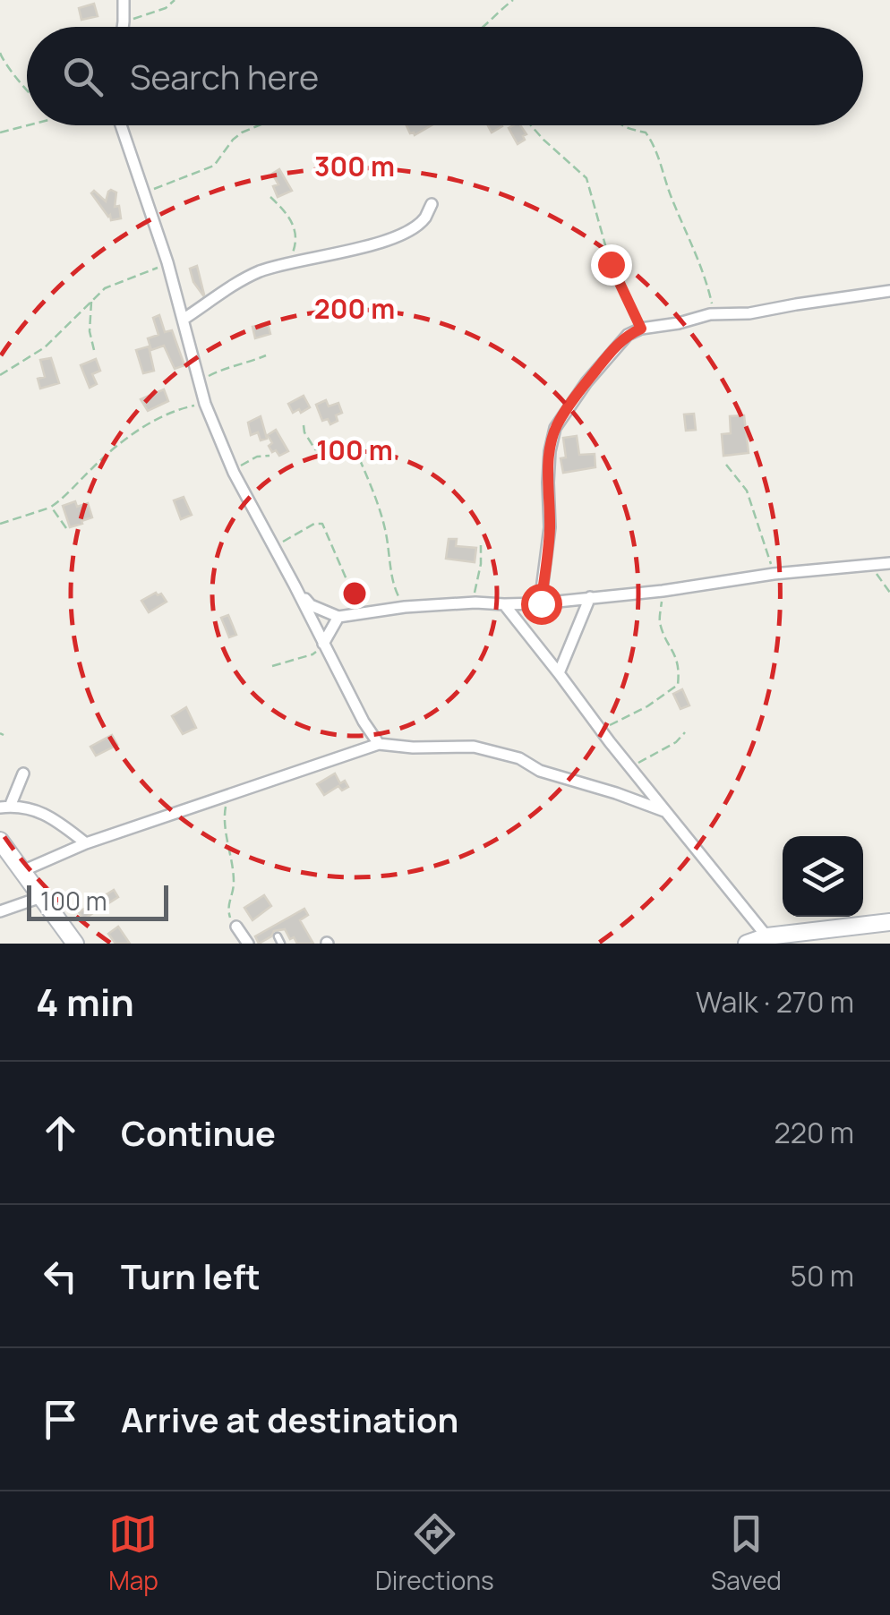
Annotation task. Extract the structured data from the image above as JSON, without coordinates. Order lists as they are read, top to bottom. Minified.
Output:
{"scale_bar":"100 m","page":{"search":"Search here","scale":"100 m","heading":["4 min","Walk · 270 m"],"list":[["Continue","220 m"],["Turn left","50 m"],"Arrive at destination"],"nav":["Map","Directions","Saved"]},"rings":["300 m","200 m","100 m"]}
